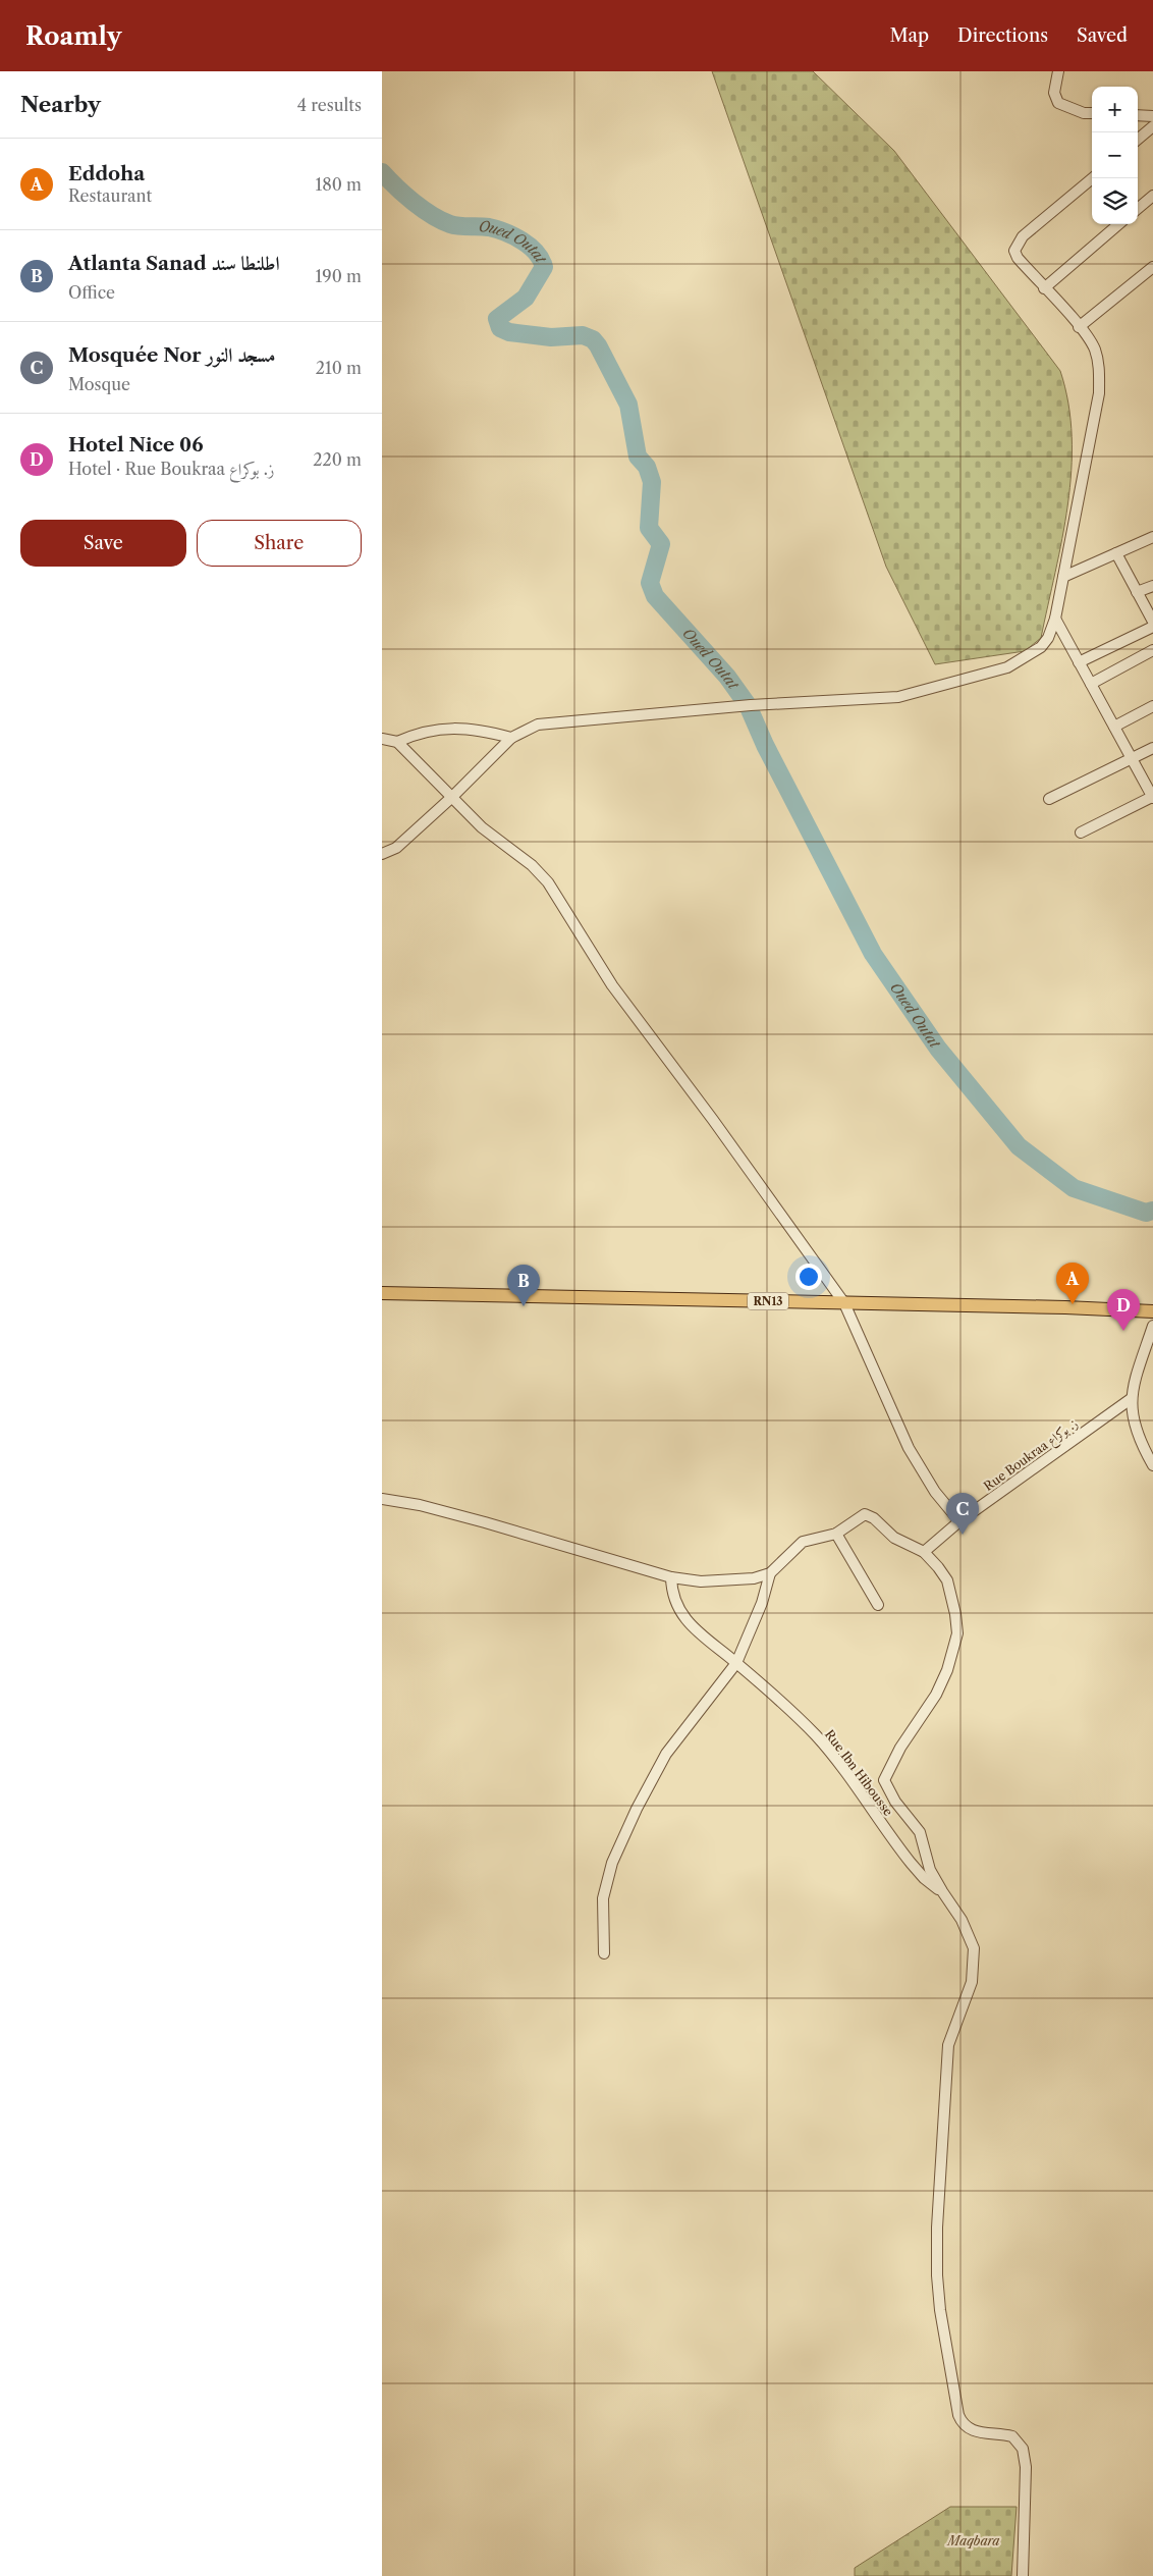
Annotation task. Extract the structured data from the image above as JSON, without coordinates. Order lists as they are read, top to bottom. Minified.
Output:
{"streets":{"main road":["RN13"],"street":["Rue Boukraa ز. بوكراع","Rue Ibn Hibousse"]},"water":["Oued Outat"],"parks":["Maqbara"],"page":{"header":"Roamly","nav":["Map","Directions","Saved"],"heading":["Nearby","4 results"],"map_buttons":["+","−"],"list":[{"mark":"A","name":"Eddoha","note":"Restaurant","value":"180 m"},{"mark":"B","name":"Atlanta Sanad اطلنطا سند","note":"Office","value":"190 m"},{"mark":"C","name":"Mosquée Nor مسجد النور","note":"Mosque","value":"210 m"},{"mark":"D","name":"Hotel Nice 06","note":"Hotel · Rue Boukraa ز. بوكراع","value":"220 m"}],"buttons":["Save","Share"],"pins":["A","B","D","C"]}}
